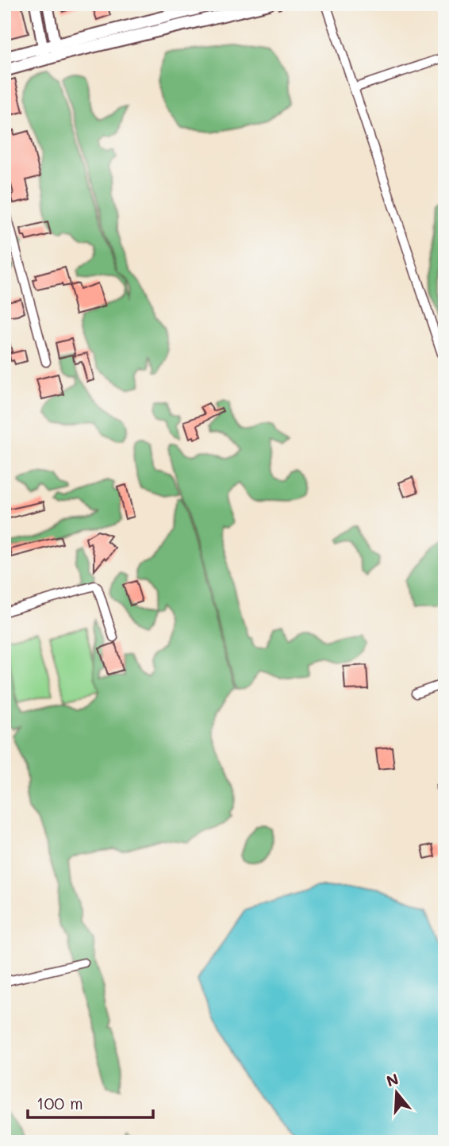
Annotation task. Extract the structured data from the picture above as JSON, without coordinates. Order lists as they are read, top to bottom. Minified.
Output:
{"scale_bar":"100 m","north":"top"}
